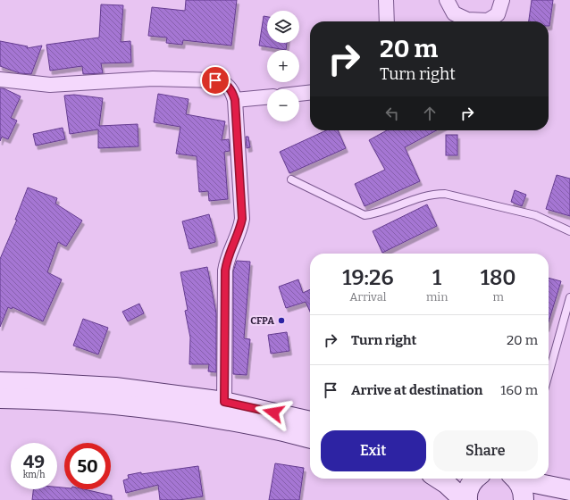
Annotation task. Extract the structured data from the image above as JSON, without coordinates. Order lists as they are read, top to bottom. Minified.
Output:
{"places":["CFPA"],"page":{"map_buttons":["+","−"],"turn":["20 m","Turn right"],"eta":["19:26","Arrival","1","min","180","m"],"list":[{"name":"Turn right","value":"20 m"},{"name":"Arrive at destination","value":"160 m"}],"buttons":["Exit","Share"],"speed":"49 km/h","limit":"50"}}
